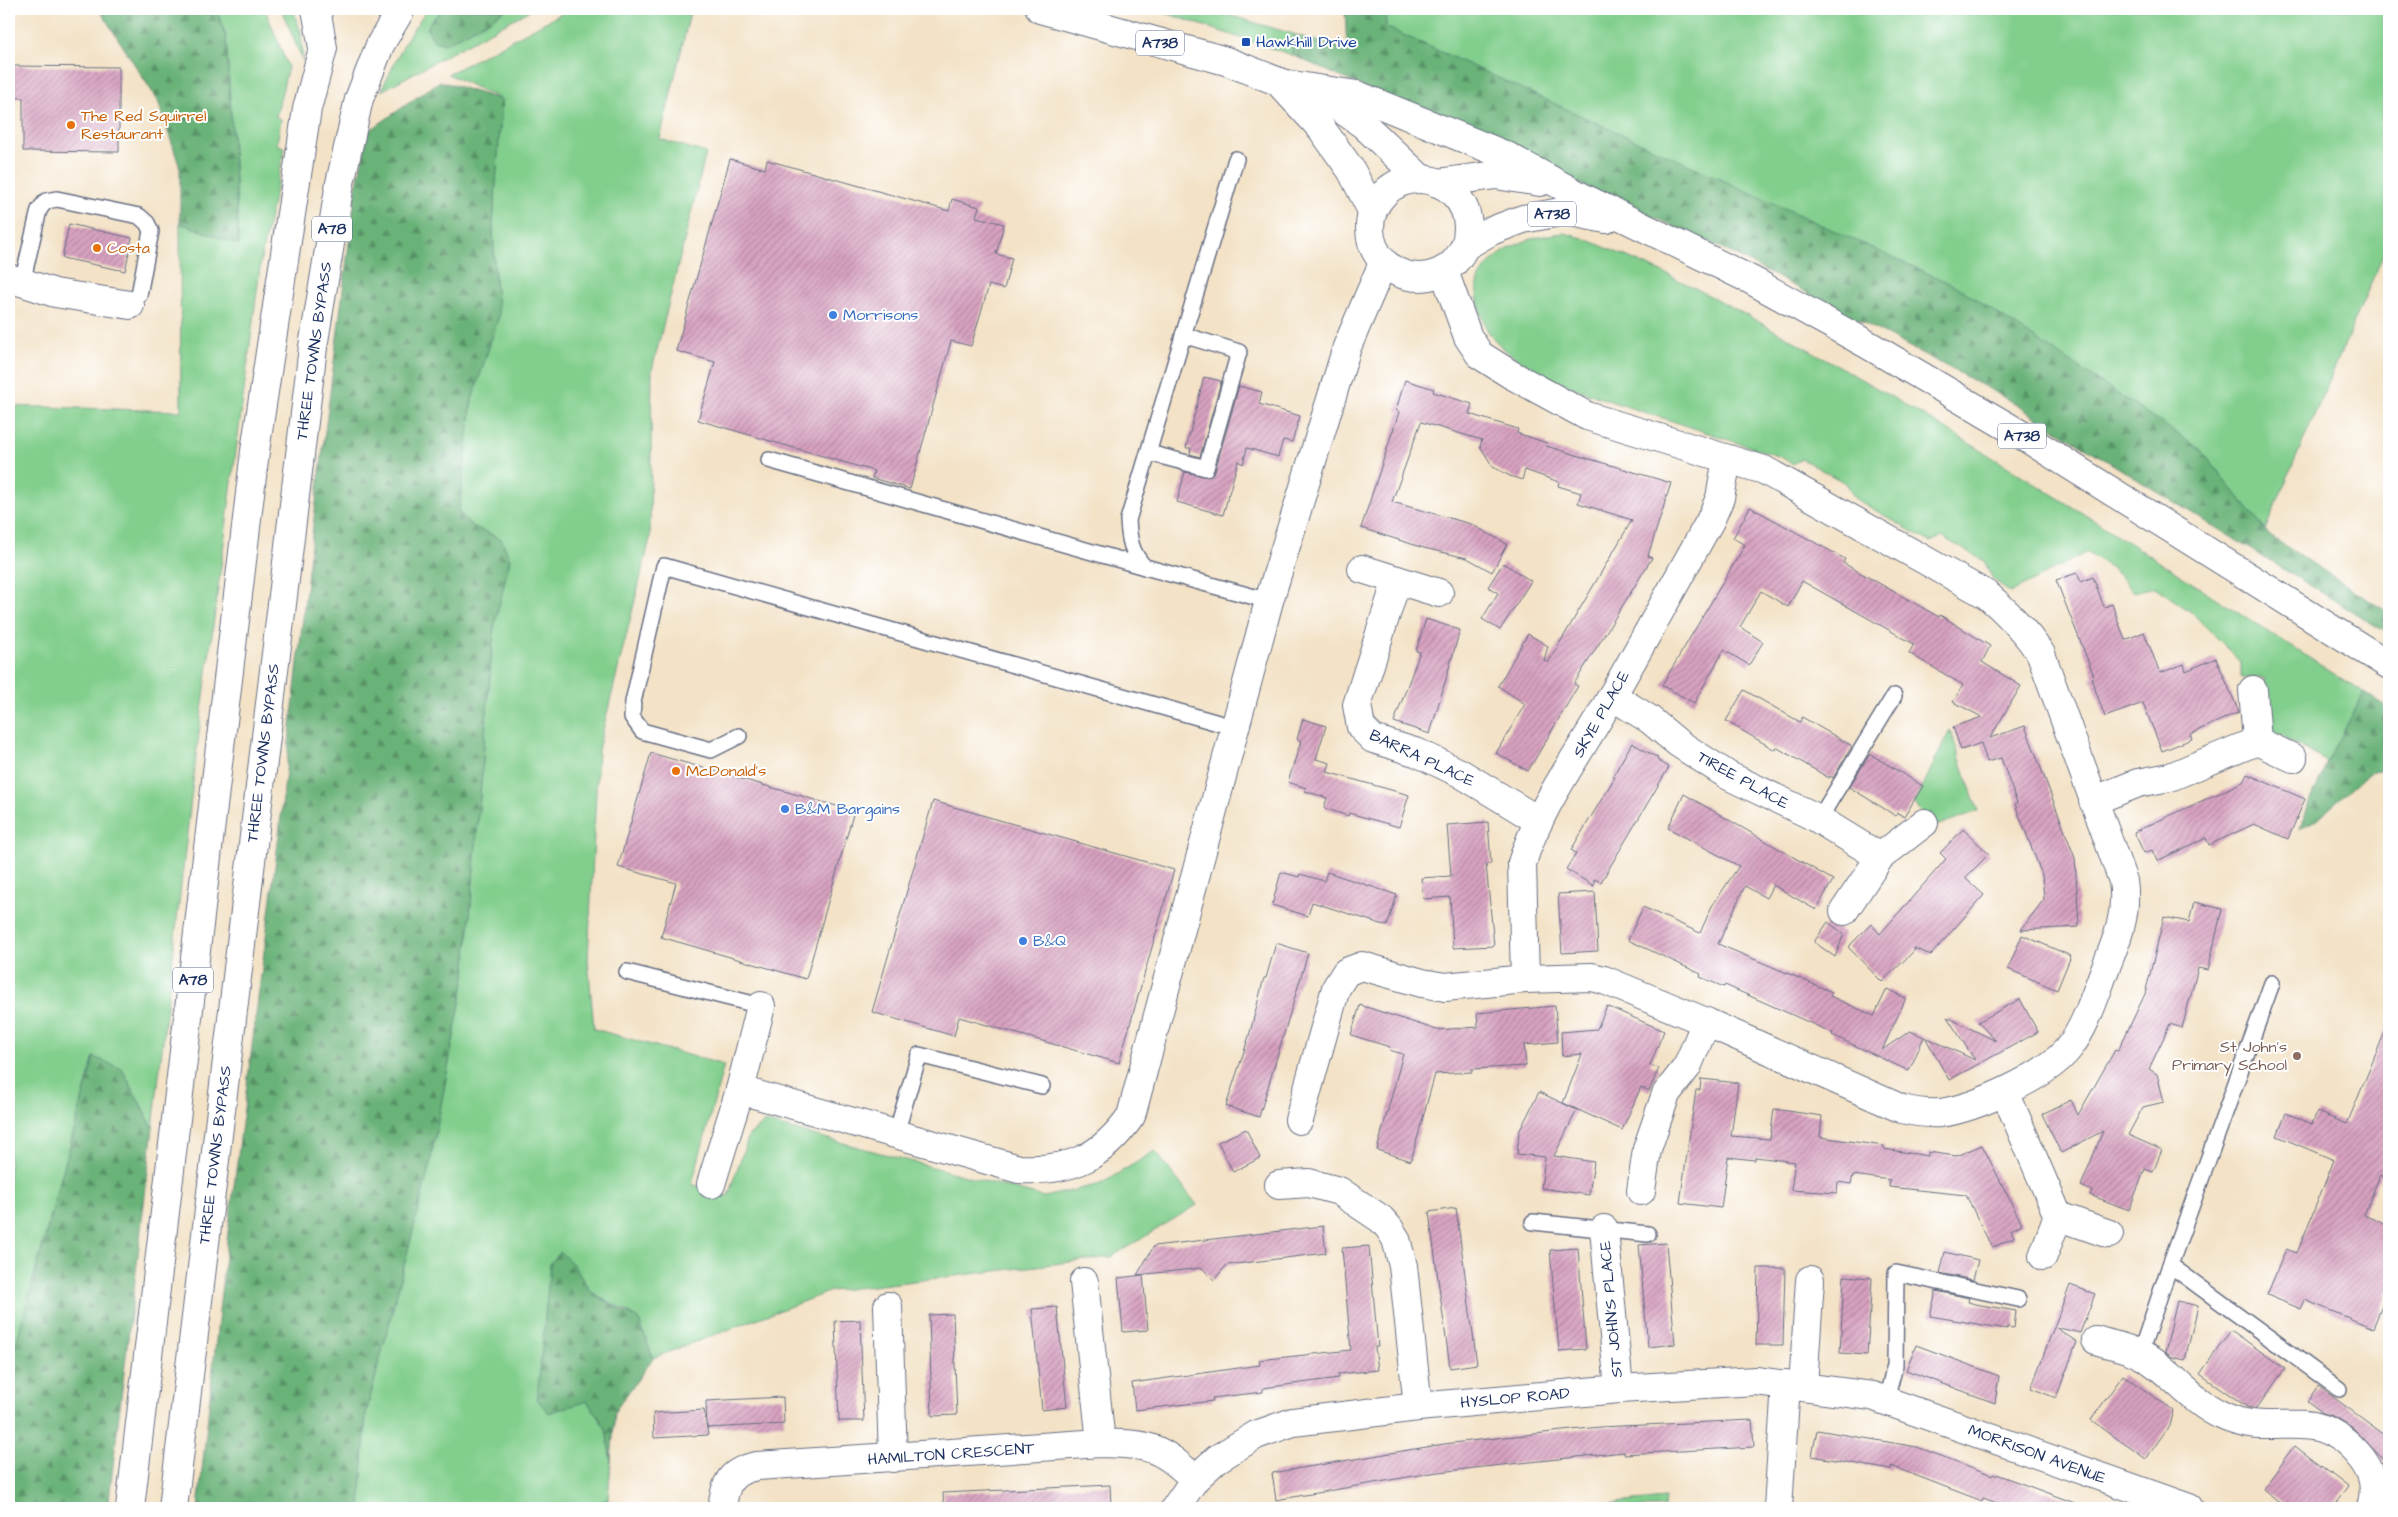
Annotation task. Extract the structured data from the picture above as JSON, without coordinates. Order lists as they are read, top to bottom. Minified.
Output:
{"streets":{"main road":["A738","A78","THREE TOWNS BYPASS","SKYE PLACE","BARRA PLACE","TIREE PLACE","ST JOHN'S PLACE","HYSLOP ROAD","HAMILTON CRESCENT","MORRISON AVENUE"]},"crossings":[["SKYE PLACE","BARRA PLACE"],["SKYE PLACE","TIREE PLACE"],["ST JOHN'S PLACE","HYSLOP ROAD"],["HYSLOP ROAD","HAMILTON CRESCENT"],["HYSLOP ROAD","MORRISON AVENUE"]],"places":{"transit":["Hawkhill Drive"],"other":["The Red Squirrel Restaurant","Costa","Morrisons","McDonald's","B&M Bargains","B&Q","St John's Primary School"]}}
